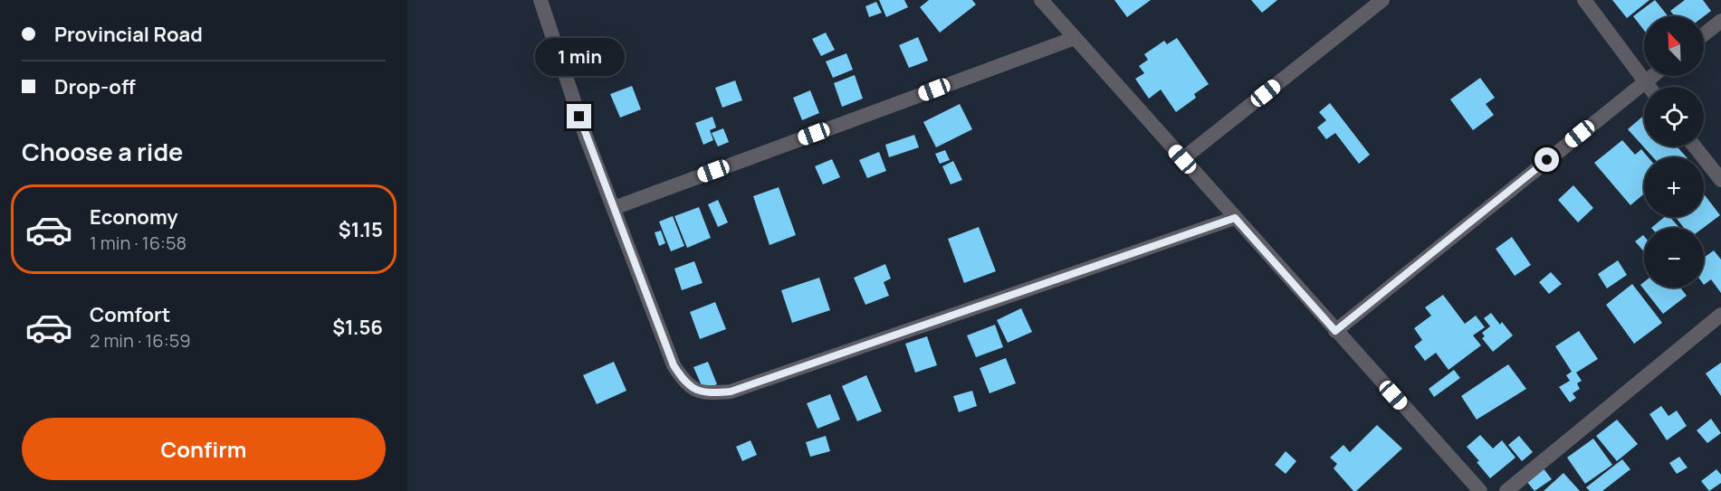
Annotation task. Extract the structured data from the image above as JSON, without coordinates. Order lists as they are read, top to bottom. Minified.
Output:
{"north":"top left","page":{"banner":["Provincial Road","Drop-off"],"map_buttons":["+","−"],"bubble":"1 min","heading":"Choose a ride","list":[{"name":"Economy","note":"1 min · 16:58","value":"$1.15"},{"name":"Comfort","note":"2 min · 16:59","value":"$1.56"}],"buttons":"Confirm"}}
